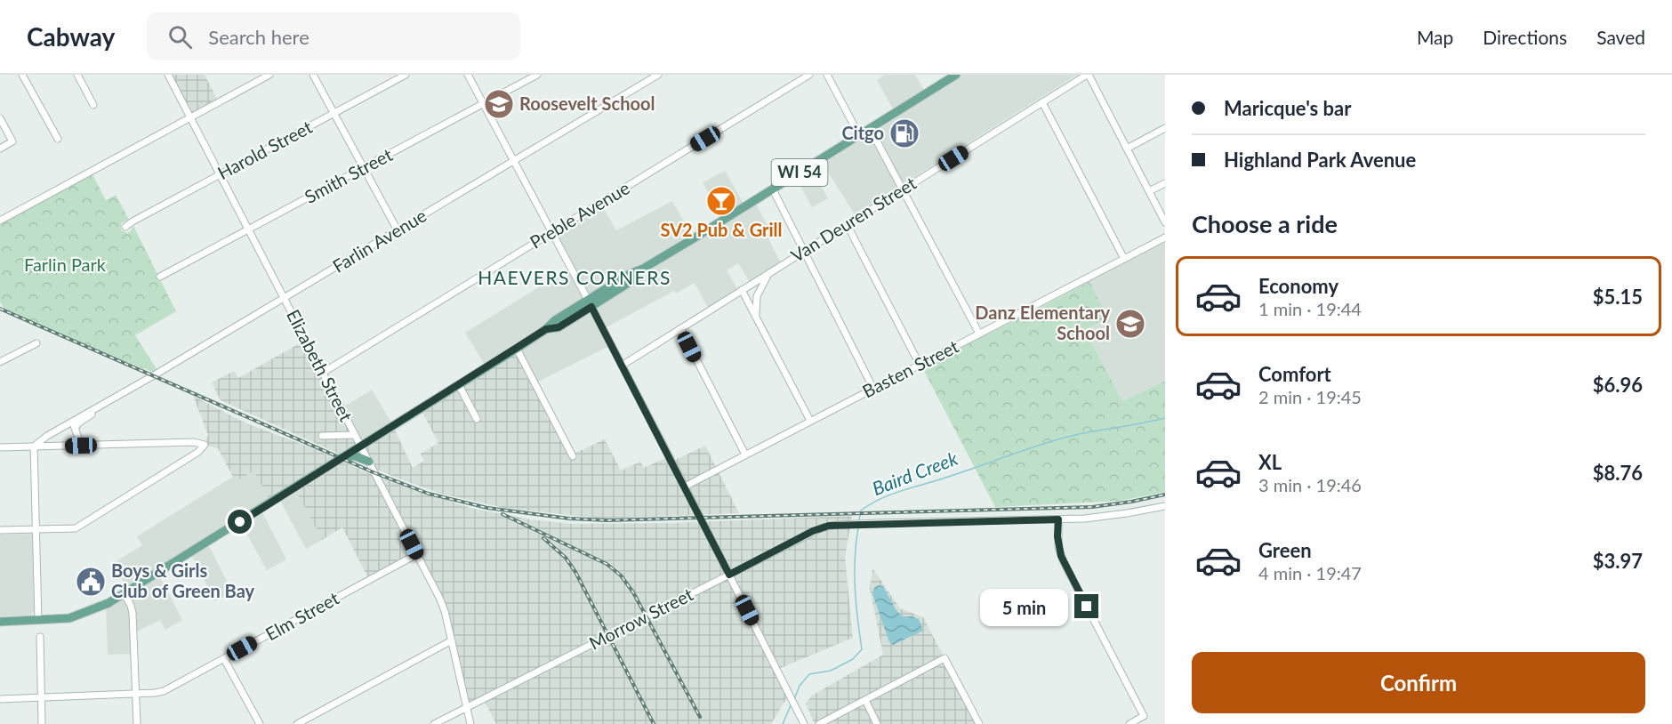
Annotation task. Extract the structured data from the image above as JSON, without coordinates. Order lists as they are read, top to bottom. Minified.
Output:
{"streets":{"main road":["WI 54"],"street":["Harold Street","Smith Street","Preble Avenue","Van Deuren Street","Farlin Avenue","Elizabeth Street","Basten Street","Elm Street","Morrow Street"]},"crossings":[["Harold Street","Elizabeth Street"],["WI 54","Elizabeth Street"],["Smith Street","Elizabeth Street"],["Preble Avenue","Elizabeth Street"],["Farlin Avenue","Elizabeth Street"],["Elizabeth Street","Elm Street"],["Elizabeth Street","Morrow Street"]],"districts":["HAEVERS CORNERS"],"water":["Baird Creek"],"parks":["Farlin Park"],"places":{"school or university":["Roosevelt School","Danz Elementary School"],"fuel station":["Citgo"],"bar":["SV2 Pub & Grill"],"public building":["Boys & Girls Club of Green Bay"]},"page":{"header":"Cabway","search":"Search here","nav":["Map","Directions","Saved"],"banner":["Maricque's bar","Highland Park Avenue"],"heading":"Choose a ride","list":[{"name":"Economy","note":"1 min · 19:44","value":"$5.15"},{"name":"Comfort","note":"2 min · 19:45","value":"$6.96"},{"name":"XL","note":"3 min · 19:46","value":"$8.76"},{"name":"Green","note":"4 min · 19:47","value":"$3.97"}],"bubble":"5 min","buttons":"Confirm"}}
